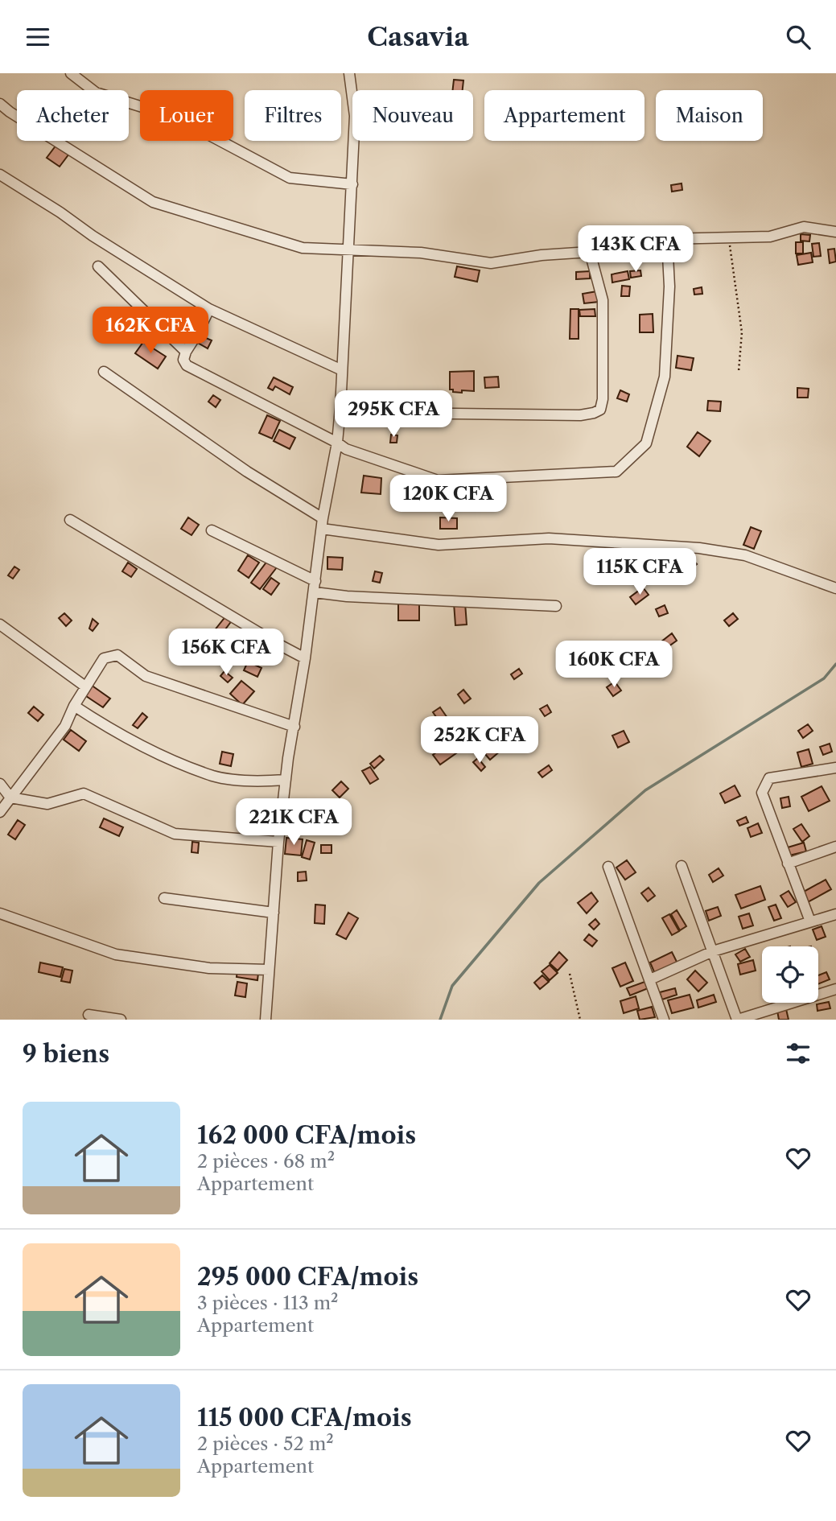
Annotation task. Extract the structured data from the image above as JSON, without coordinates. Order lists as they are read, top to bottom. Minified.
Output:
{"page":{"header":"Casavia","chip":["Acheter","Louer","Filtres","Nouveau","Appartement","Maison"],"price":["143K CFA","162K CFA","295K CFA","120K CFA","115K CFA","156K CFA","160K CFA","252K CFA","221K CFA"],"heading":"9 biens","list":[{"name":"162 000 CFA/mois","note":"2 pièces · 68 m² · Appartement"},{"name":"295 000 CFA/mois","note":"3 pièces · 113 m² · Appartement"},{"name":"115 000 CFA/mois","note":"2 pièces · 52 m² · Appartement"}]}}
